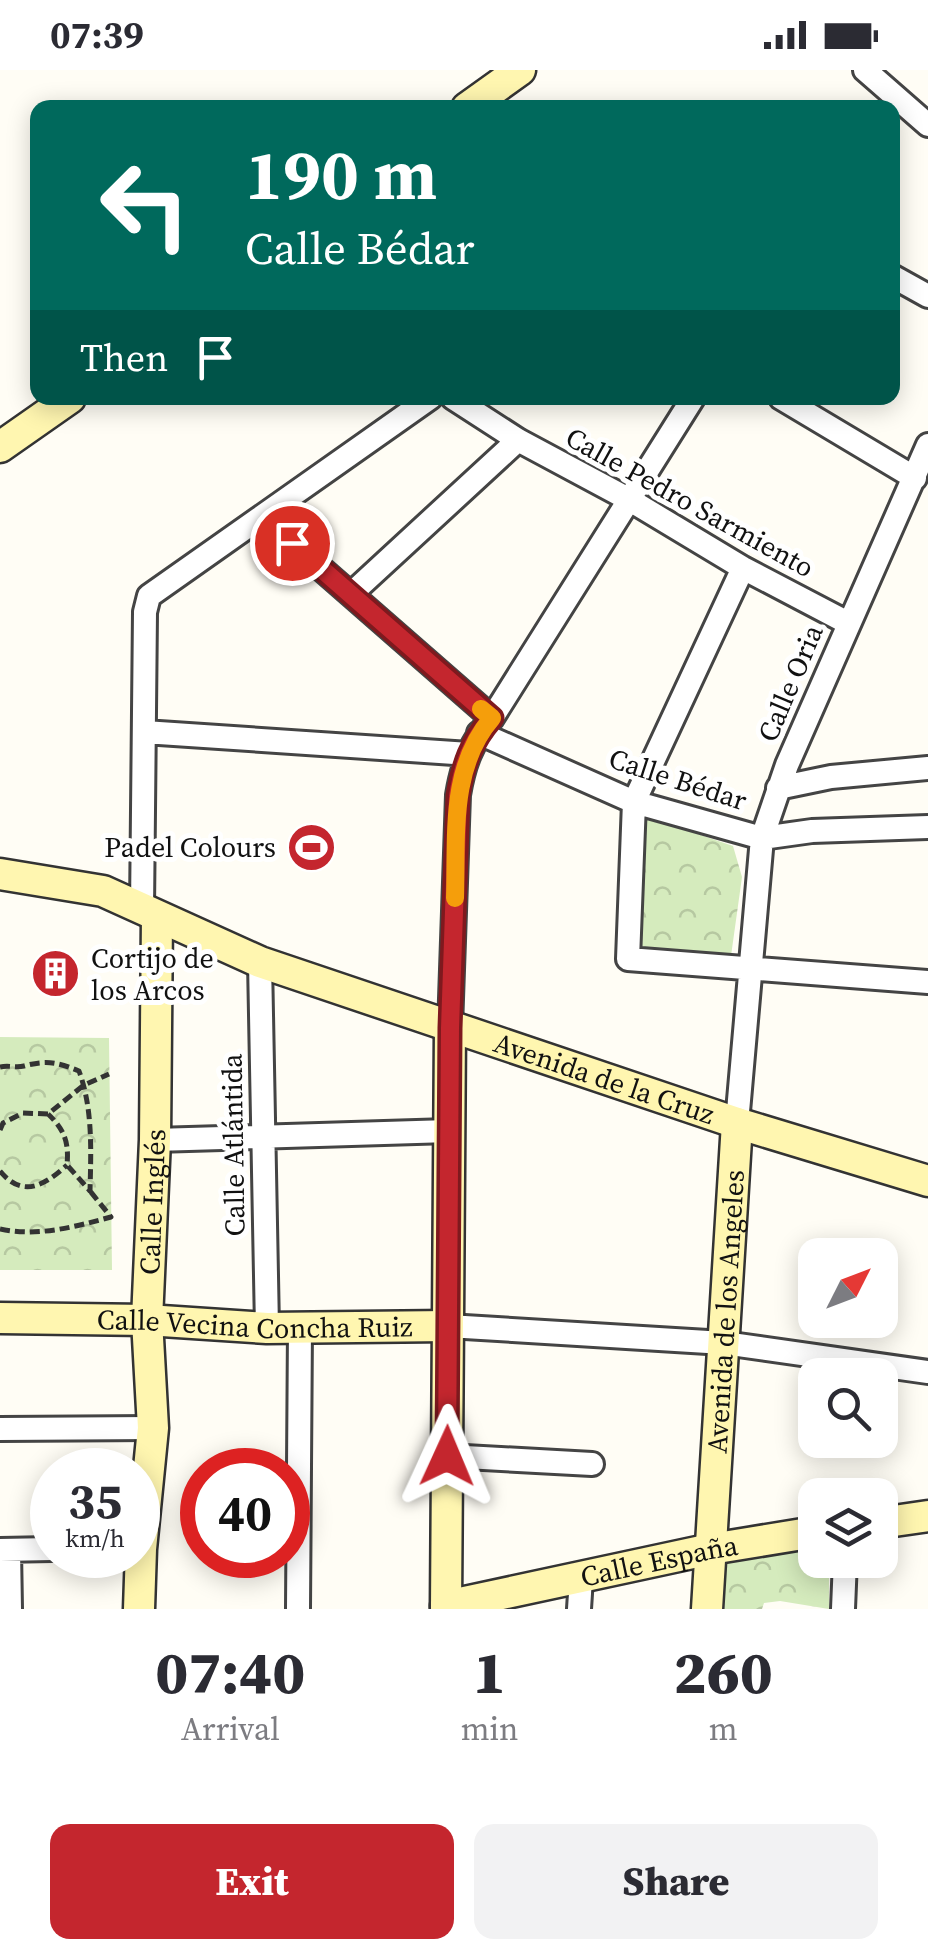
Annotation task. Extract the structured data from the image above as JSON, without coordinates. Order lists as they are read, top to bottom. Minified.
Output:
{"streets":{"street":["Calle Pedro Sarmiento","Calle Oria","Calle Bédar","Avenida de la Cruz","Calle Atlántida","Calle Inglés","Avenida de los Angeles","Calle Vecina Concha Ruiz","Calle España"]},"crossings":[["Calle Pedro Sarmiento","Calle Oria"],["Calle Oria","Calle Bédar"],["Calle Oria","Avenida de los Angeles"],["Calle Bédar","Avenida de los Angeles"],["Avenida de la Cruz","Calle Atlántida"],["Avenida de la Cruz","Calle Inglés"],["Avenida de la Cruz","Avenida de los Angeles"],["Calle Atlántida","Calle Vecina Concha Ruiz"],["Calle Inglés","Calle Vecina Concha Ruiz"],["Avenida de los Angeles","Calle Vecina Concha Ruiz"],["Avenida de los Angeles","Calle España"]],"places":{"sports":["Padel Colours"],"building":["Cortijo de los Arcos"]},"north":"top right","page":{"status":"07:39","turn":["190 m","Calle Bédar"],"then":"Then","speed":"35 km/h","limit":"40","eta":["07:40","Arrival","1","min","260","m"],"buttons":["Exit","Share"]}}
